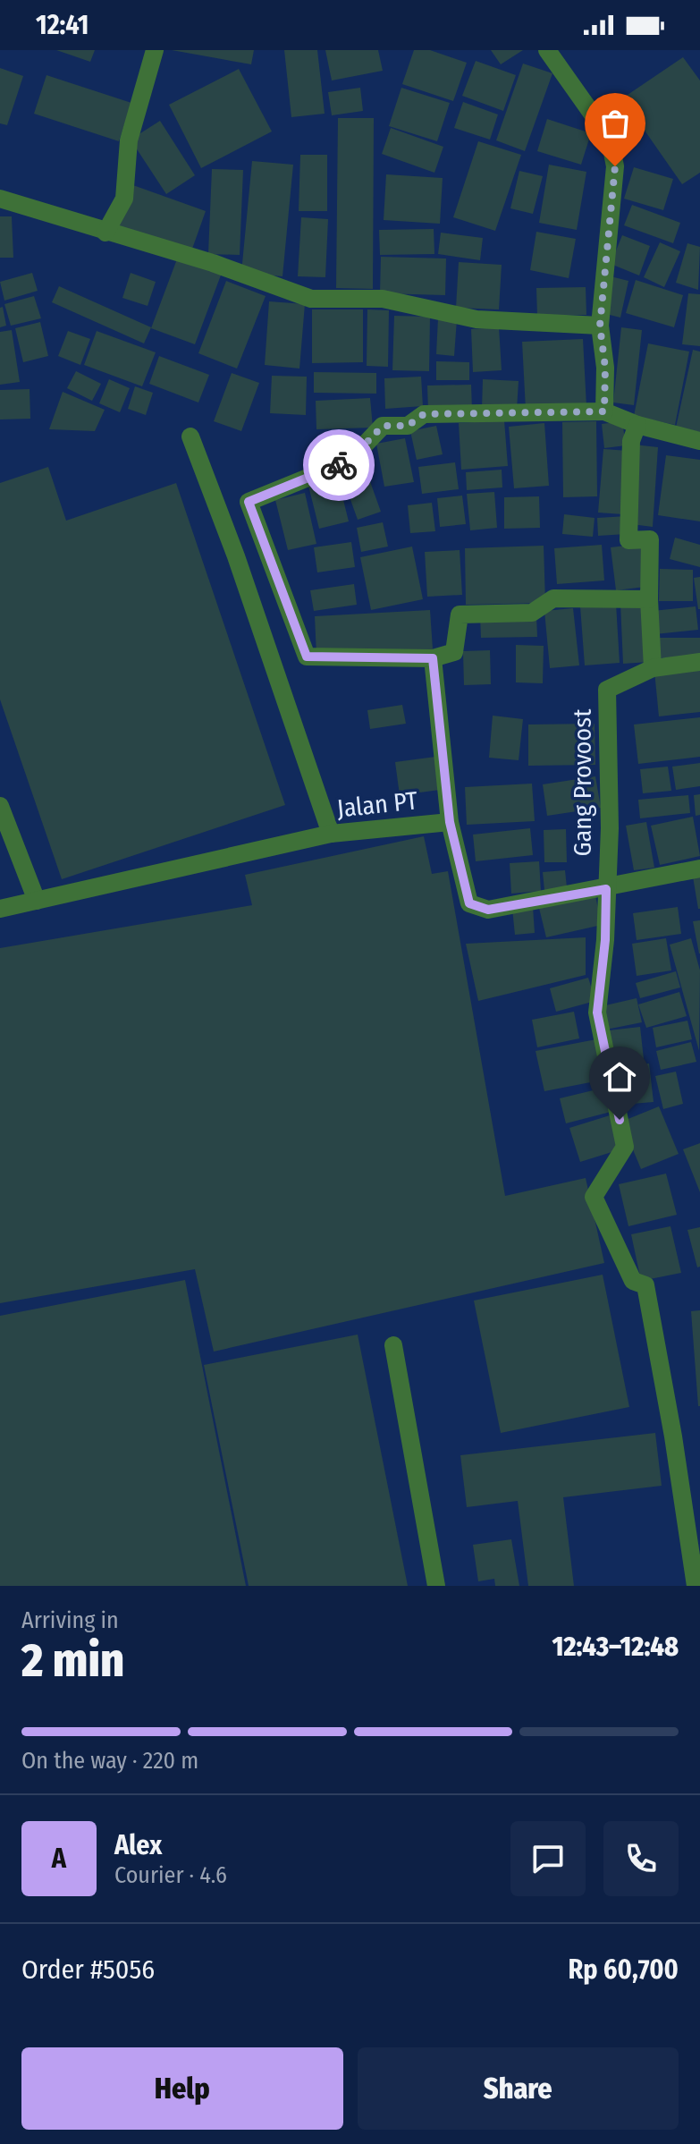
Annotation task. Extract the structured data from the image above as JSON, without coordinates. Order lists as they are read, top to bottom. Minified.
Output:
{"streets":{"street":["Gang Provoost","Jalan PT"]},"crossings":[["Gang Provoost","Jalan PT"]],"page":{"status":"12:41","heading":["2 min","Arriving in","12:43–12:48"],"panel":["Alex","Courier · 4.6","Order #5056","Rp 60,700"],"bar":"On the way · 220 m","round":"A","buttons":["Help","Share"]}}
